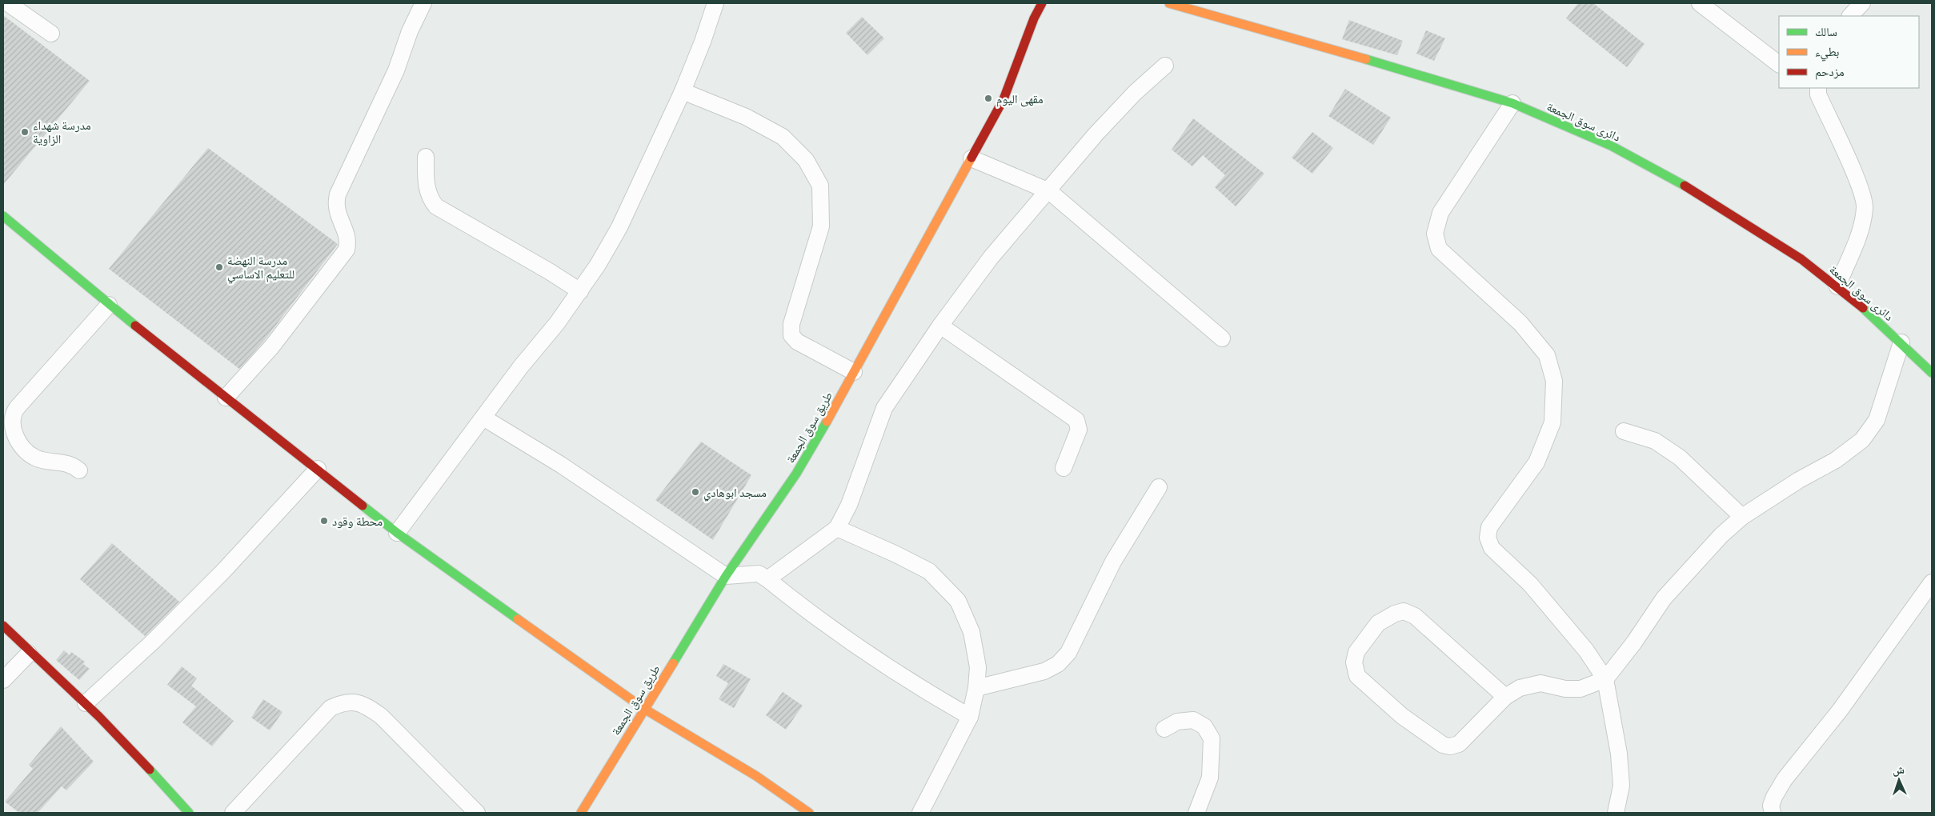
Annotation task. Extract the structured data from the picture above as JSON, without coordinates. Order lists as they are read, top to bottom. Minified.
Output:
{"streets":{"street":["دائرى سوق الجمعة","طريق سوق الجمعة"]},"places":["مقهى اليوم","مدرسة شهداء الزاوية","مدرسة النهضة للتعليم الاساسي","مسجد ابوهادي","محطة وقود"],"legend":["سالك","بطيء","مزدحم"],"north":"top"}
